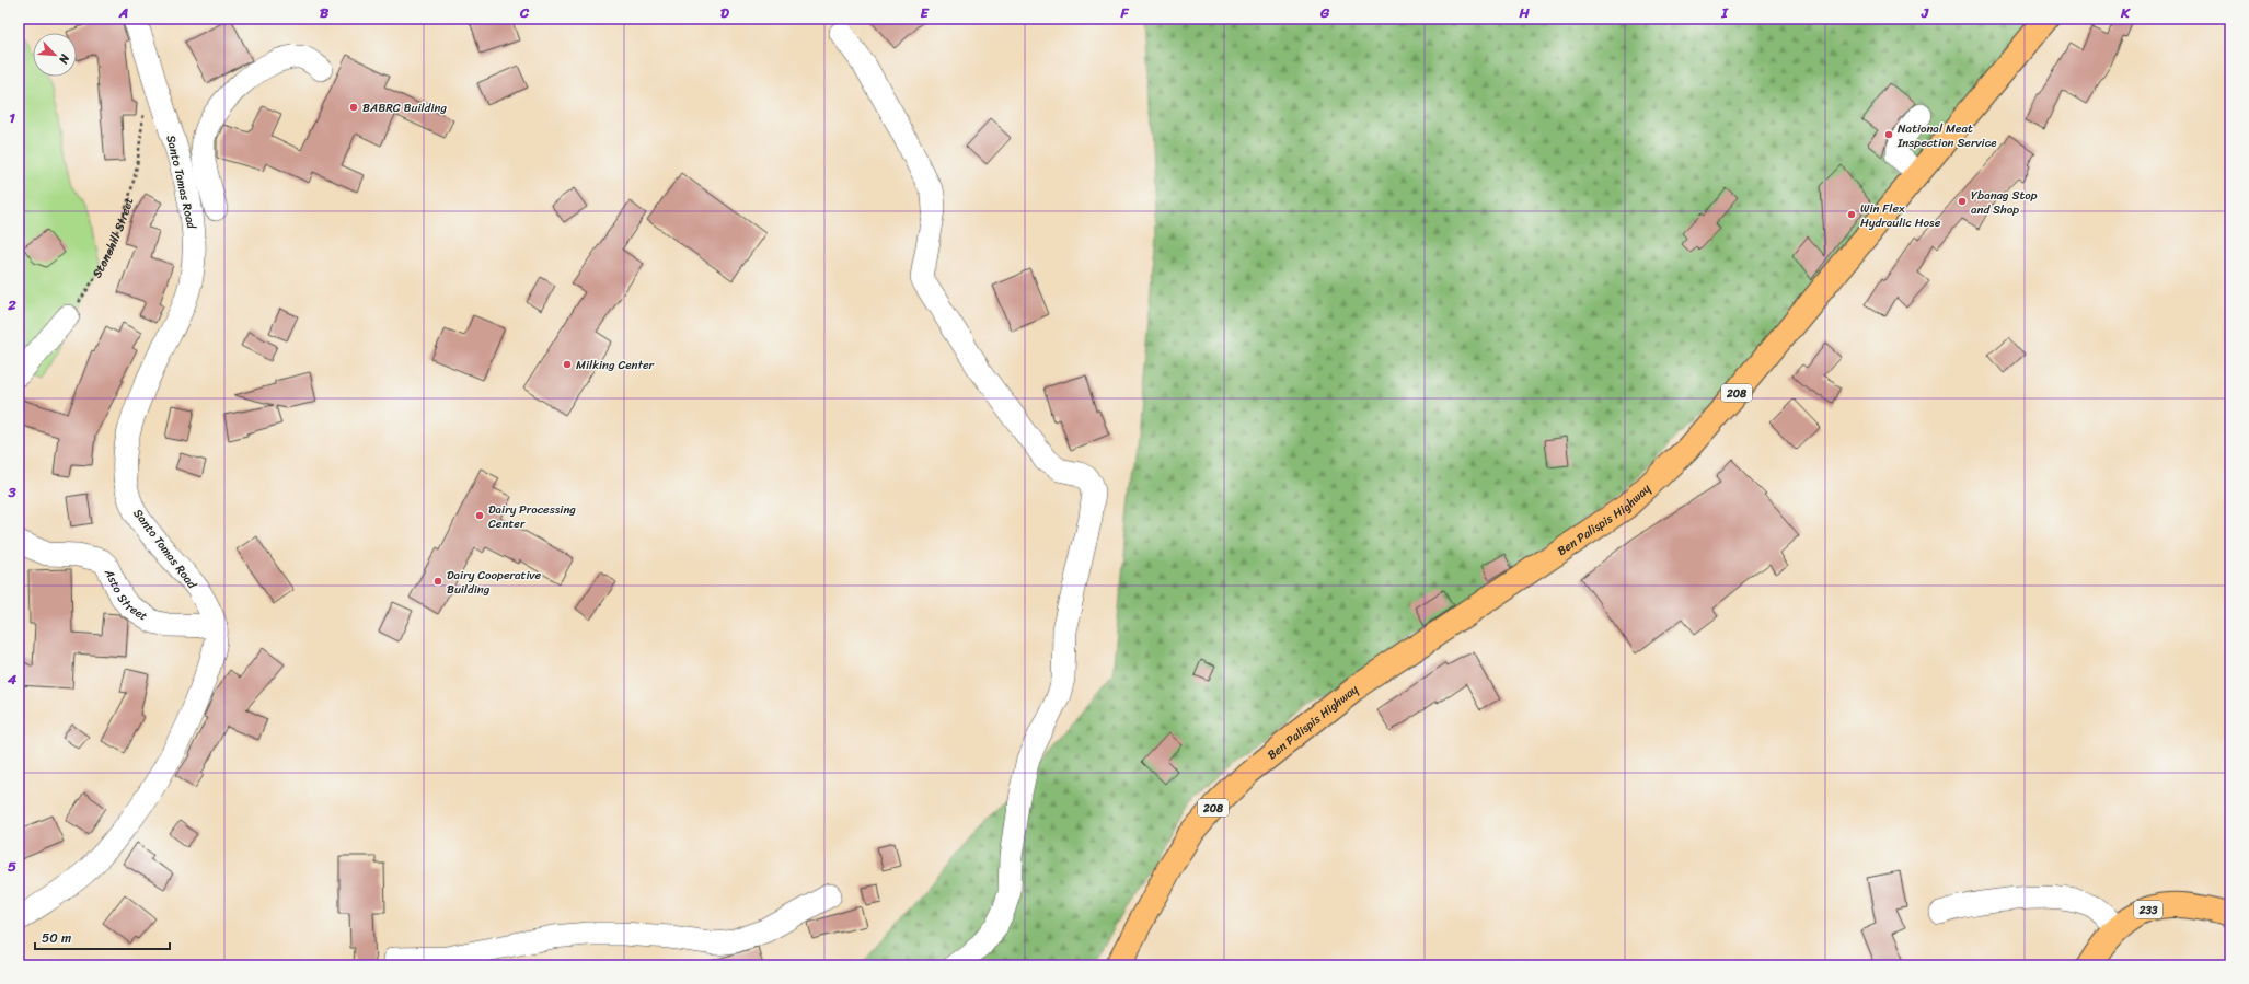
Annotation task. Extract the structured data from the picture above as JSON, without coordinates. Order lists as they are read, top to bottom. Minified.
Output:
{"streets":{"main road":["208","Ben Palispis Highway","233"],"street":["Santo Tomas Road","Asto Street"],"path":["Stonehill Street"]},"crossings":[["Santo Tomas Road","Asto Street"]],"places":["BABRC Building","National Meat Inspection Service","Ybanag Stop and Shop","Win Flex Hydraulic Hose","Milking Center","Dairy Processing Center","Dairy Cooperative Building"],"scale_bar":"50 m","north":"bottom right","grid":{"columns":["A","B","C","D","E","F","G","H","I","J","K"],"rows":["1","2","3","4","5"]}}
